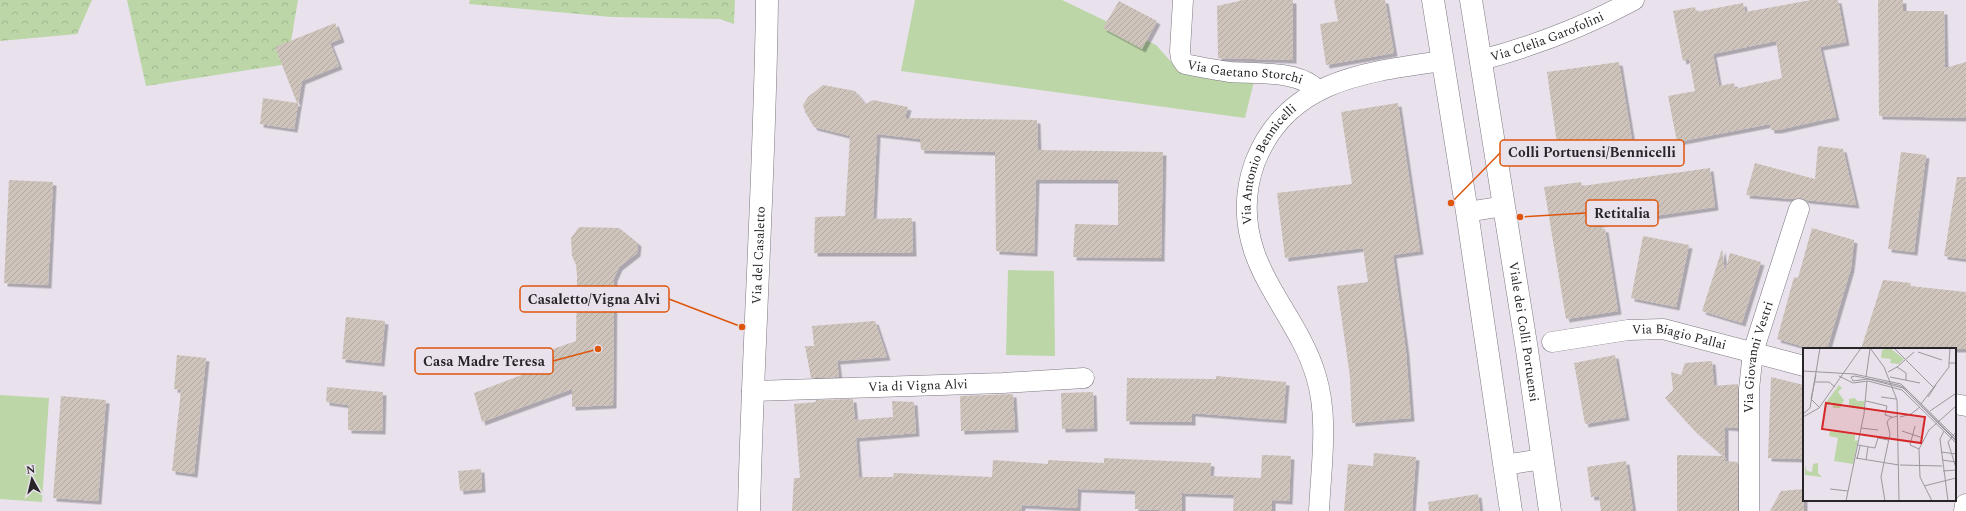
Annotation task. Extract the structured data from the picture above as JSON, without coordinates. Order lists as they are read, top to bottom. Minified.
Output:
{"streets":{"main road":["Via del Casaletto","Viale dei Colli Portuensi"],"street":["Via Clelia Garofolini","Via Gaetano Storchi","Via Antonio Bennicelli","Via Biagio Pallai","Via Giovanni Vestri","Via di Vigna Alvi"]},"crossings":[["Via Clelia Garofolini","Viale dei Colli Portuensi"],["Via Gaetano Storchi","Via Antonio Bennicelli"],["Via del Casaletto","Via di Vigna Alvi"],["Via Biagio Pallai","Via Giovanni Vestri"]],"places":["Colli Portuensi/Bennicelli","Retitalia","Casaletto/Vigna Alvi","Casa Madre Teresa"],"north":"top"}
